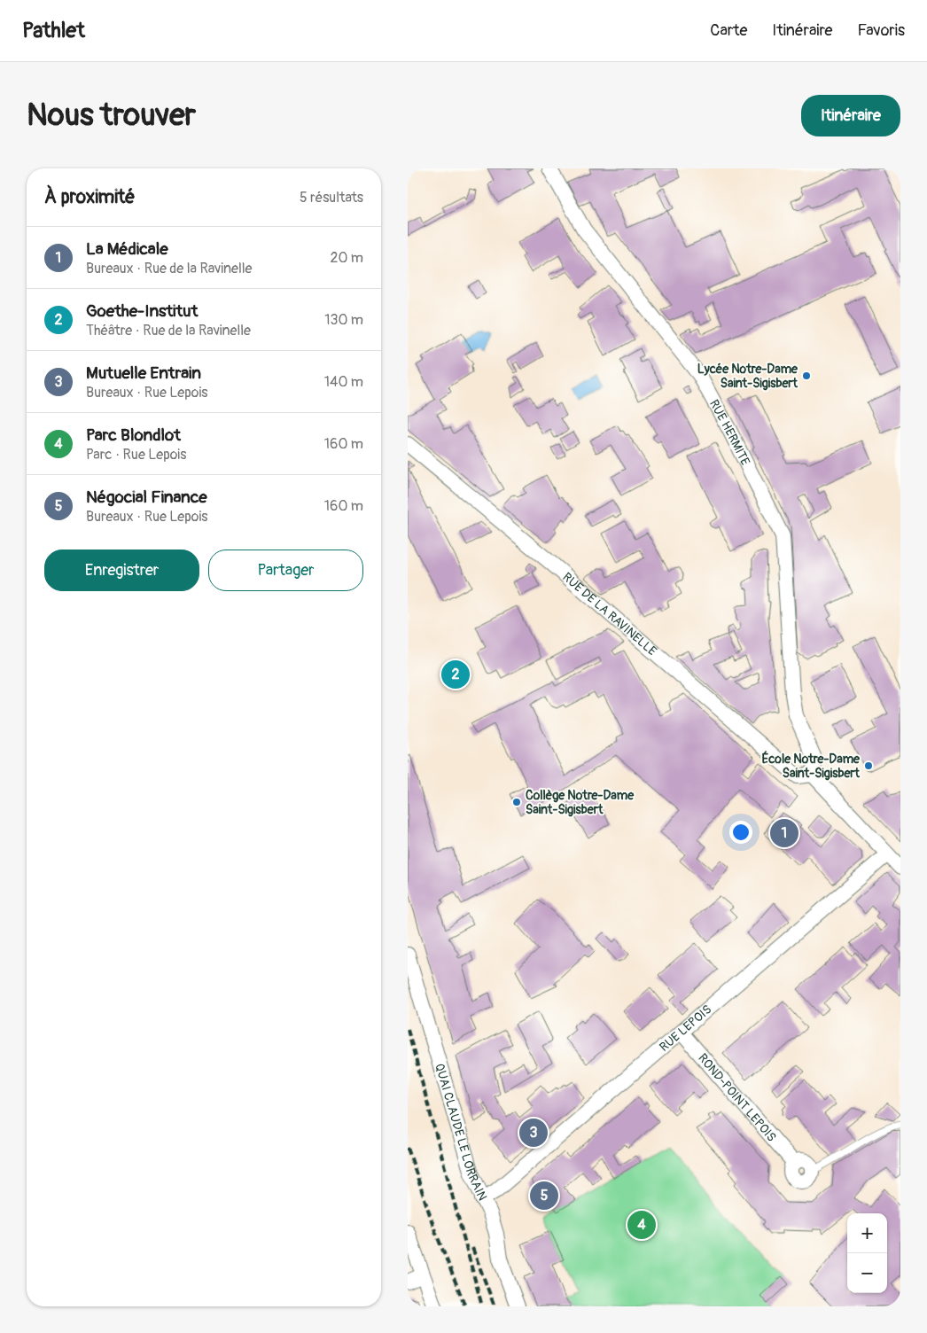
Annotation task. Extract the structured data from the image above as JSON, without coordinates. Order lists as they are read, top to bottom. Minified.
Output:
{"streets":{"street":["RUE HERMITE","RUE DE LA RAVINELLE","RUE LEPOIS","ROND-POINT LEPOIS","QUAI CLAUDE LE LORRAIN"]},"crossings":[["RUE HERMITE","RUE DE LA RAVINELLE"],["RUE LEPOIS","ROND-POINT LEPOIS"],["RUE LEPOIS","QUAI CLAUDE LE LORRAIN"]],"places":["Lycée Notre-Dame Saint-Sigisbert","École Notre-Dame Saint-Sigisbert","Collège Notre-Dame Saint-Sigisbert"],"page":{"header":"Pathlet","nav":["Carte","Itinéraire","Favoris"],"buttons":["Itinéraire",["Enregistrer","Partager"]],"title":"Nous trouver","heading":["À proximité","5 résultats"],"list":[{"mark":"1","name":"La Médicale","note":"Bureaux · Rue de la Ravinelle","value":"20 m"},{"mark":"2","name":"Goethe-Institut","note":"Théâtre · Rue de la Ravinelle","value":"130 m"},{"mark":"3","name":"Mutuelle Entrain","note":"Bureaux · Rue Lepois","value":"140 m"},{"mark":"4","name":"Parc Blondlot","note":"Parc · Rue Lepois","value":"160 m"},{"mark":"5","name":"Négocial Finance","note":"Bureaux · Rue Lepois","value":"160 m"}],"pins":["2","1","3","5","4"],"map_buttons":["+","−"]}}
